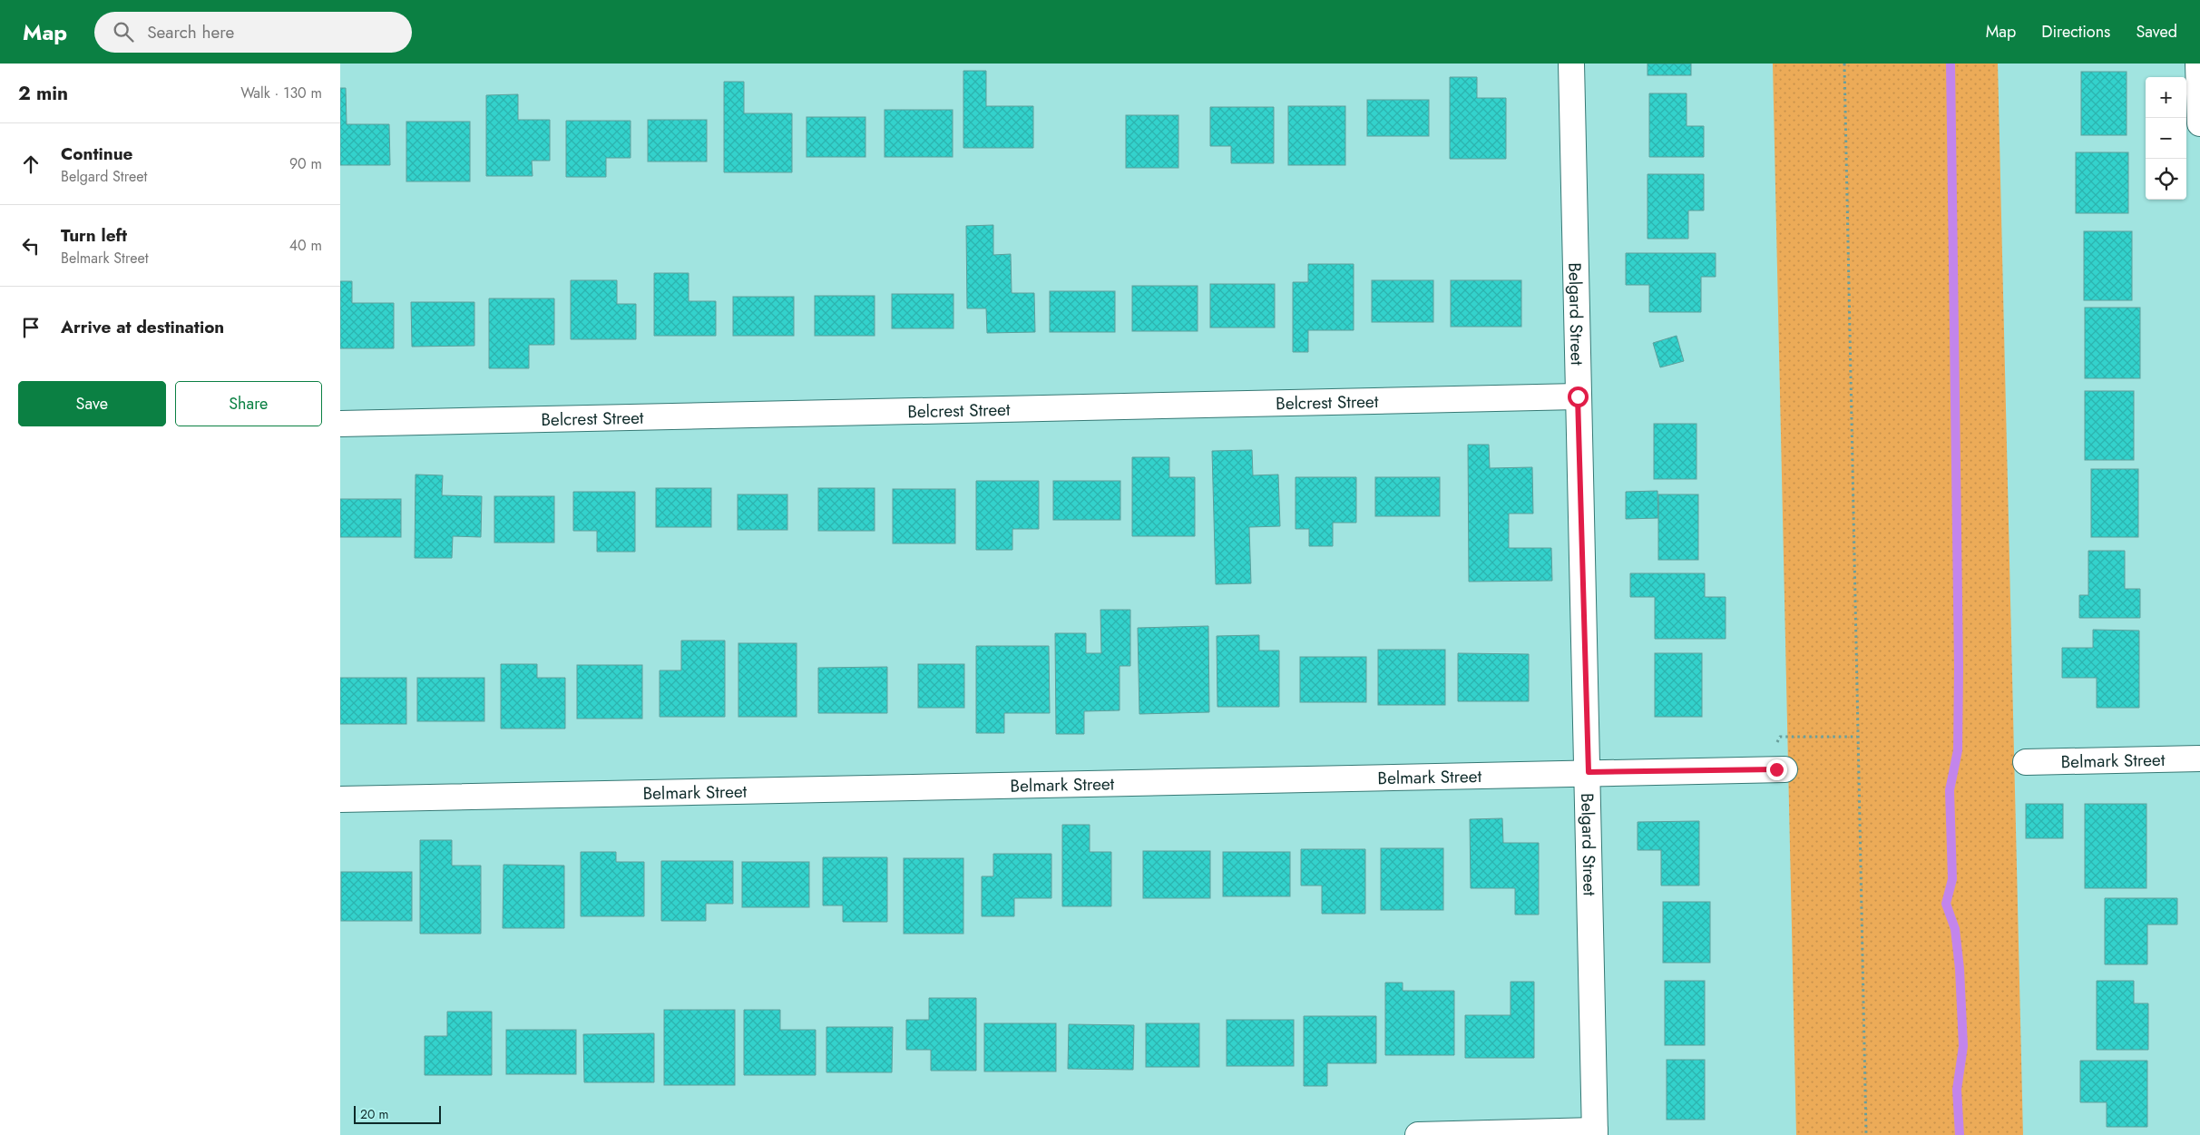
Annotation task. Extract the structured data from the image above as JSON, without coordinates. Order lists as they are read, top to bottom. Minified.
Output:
{"streets":{"street":["Belgard Street","Belcrest Street","Belmark Street"]},"crossings":[["Belgard Street","Belcrest Street"],["Belgard Street","Belmark Street"]],"scale_bar":"20 m","page":{"header":"Map","search":"Search here","nav":["Map","Directions","Saved"],"heading":["2 min","Walk · 130 m"],"map_buttons":["+","−"],"list":[["Continue","Belgard Street","90 m"],["Turn left","Belmark Street","40 m"],"Arrive at destination"],"buttons":["Save","Share"],"scale":"20 m"}}
